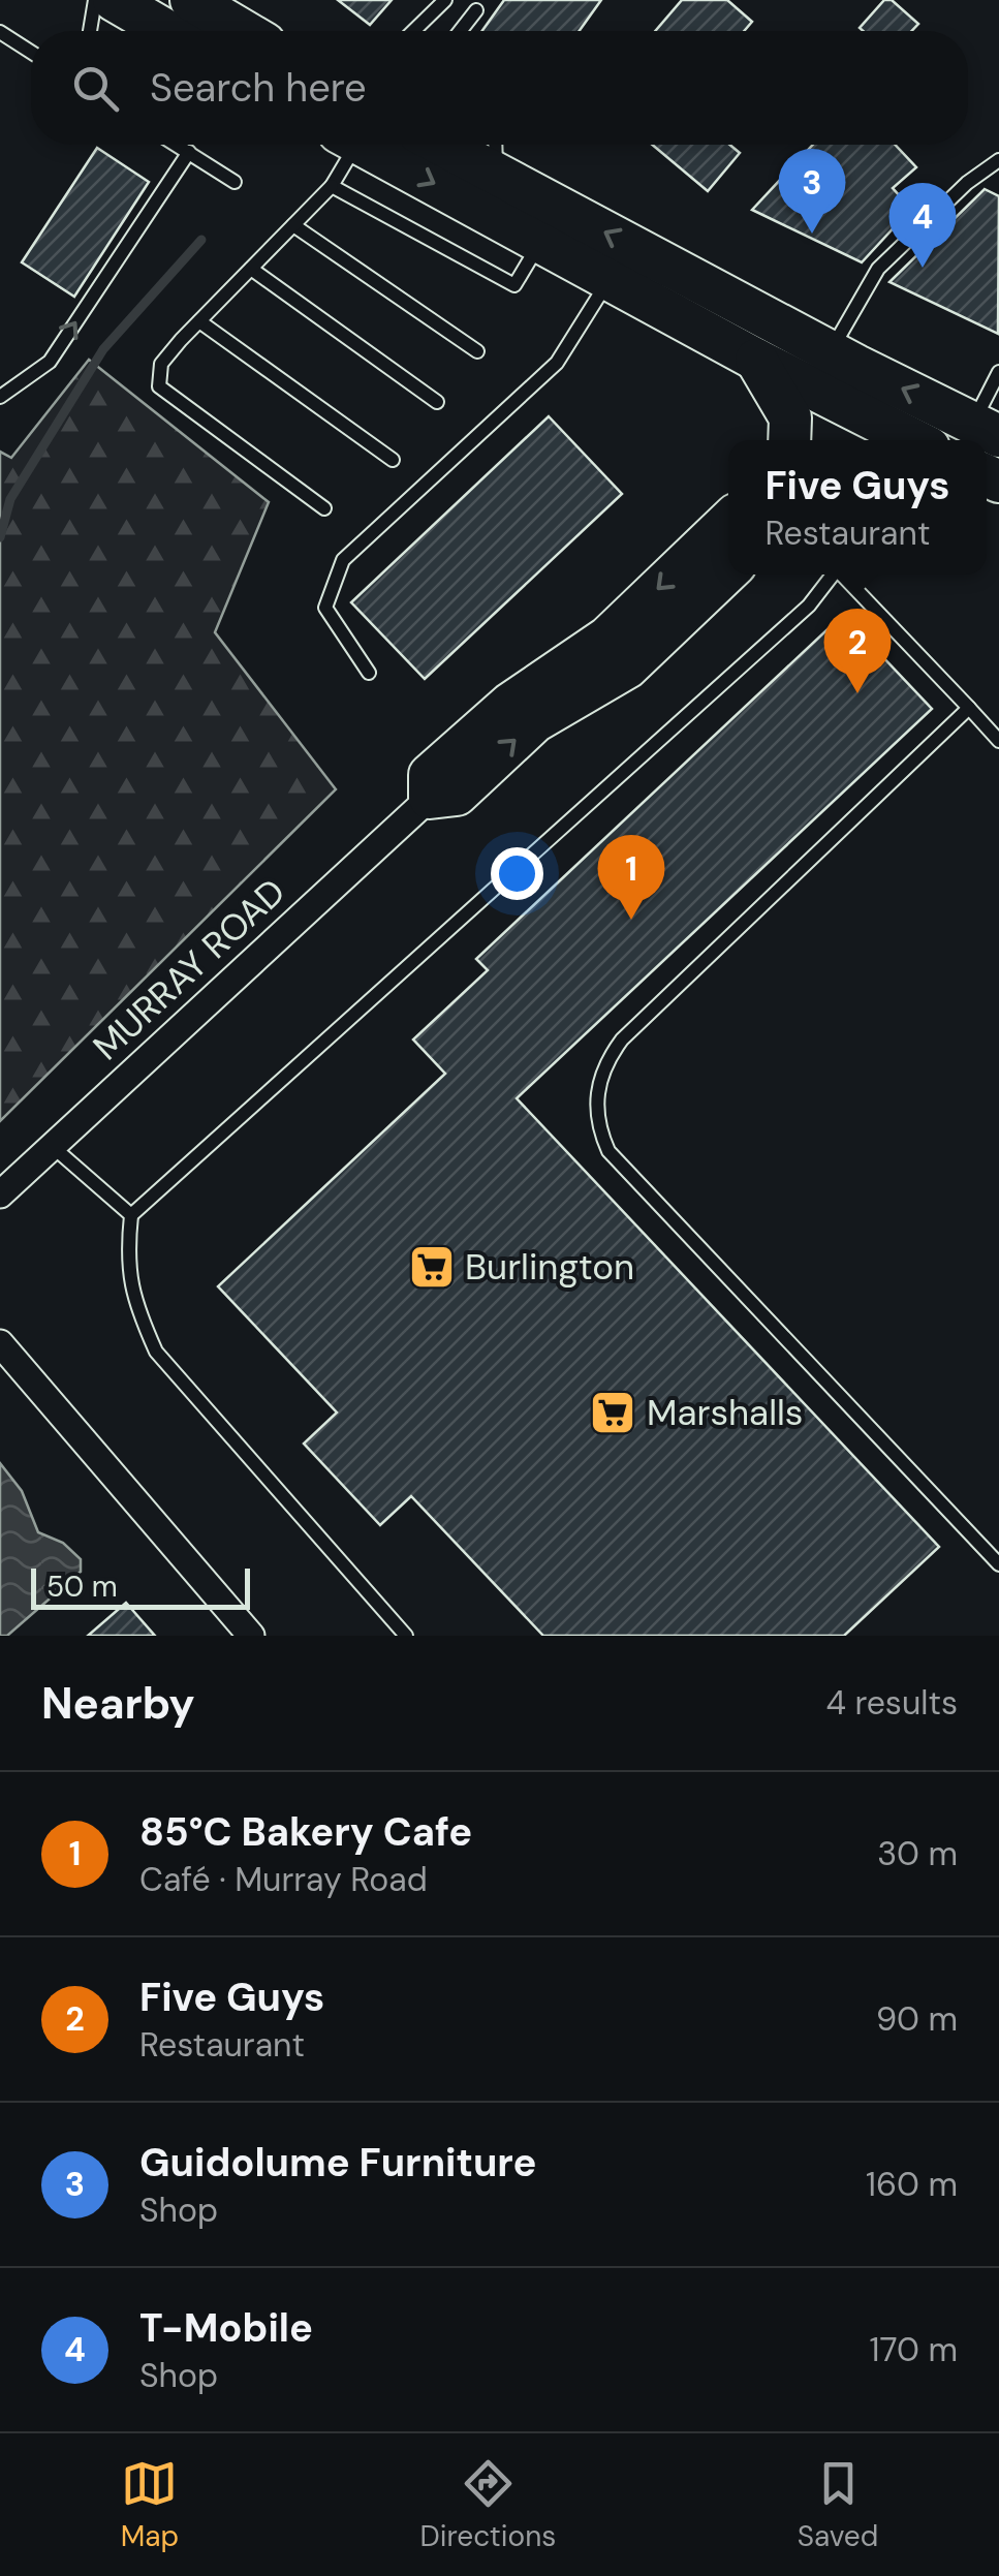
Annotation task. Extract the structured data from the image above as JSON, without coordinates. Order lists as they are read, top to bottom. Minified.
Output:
{"streets":{"street":["MURRAY ROAD"]},"places":{"supermarket":["Burlington","Marshalls"]},"scale_bar":"50 m","page":{"search":"Search here","pins":["3","4","2","1"],"popup":["Five Guys","Restaurant"],"scale":"50 m","heading":["Nearby","4 results"],"list":[{"mark":"1","name":"85°C Bakery Cafe","note":"Café · Murray Road","value":"30 m"},{"mark":"2","name":"Five Guys","note":"Restaurant","value":"90 m"},{"mark":"3","name":"Guidolume Furniture","note":"Shop","value":"160 m"},{"mark":"4","name":"T-Mobile","note":"Shop","value":"170 m"}],"nav":["Map","Directions","Saved"]}}
